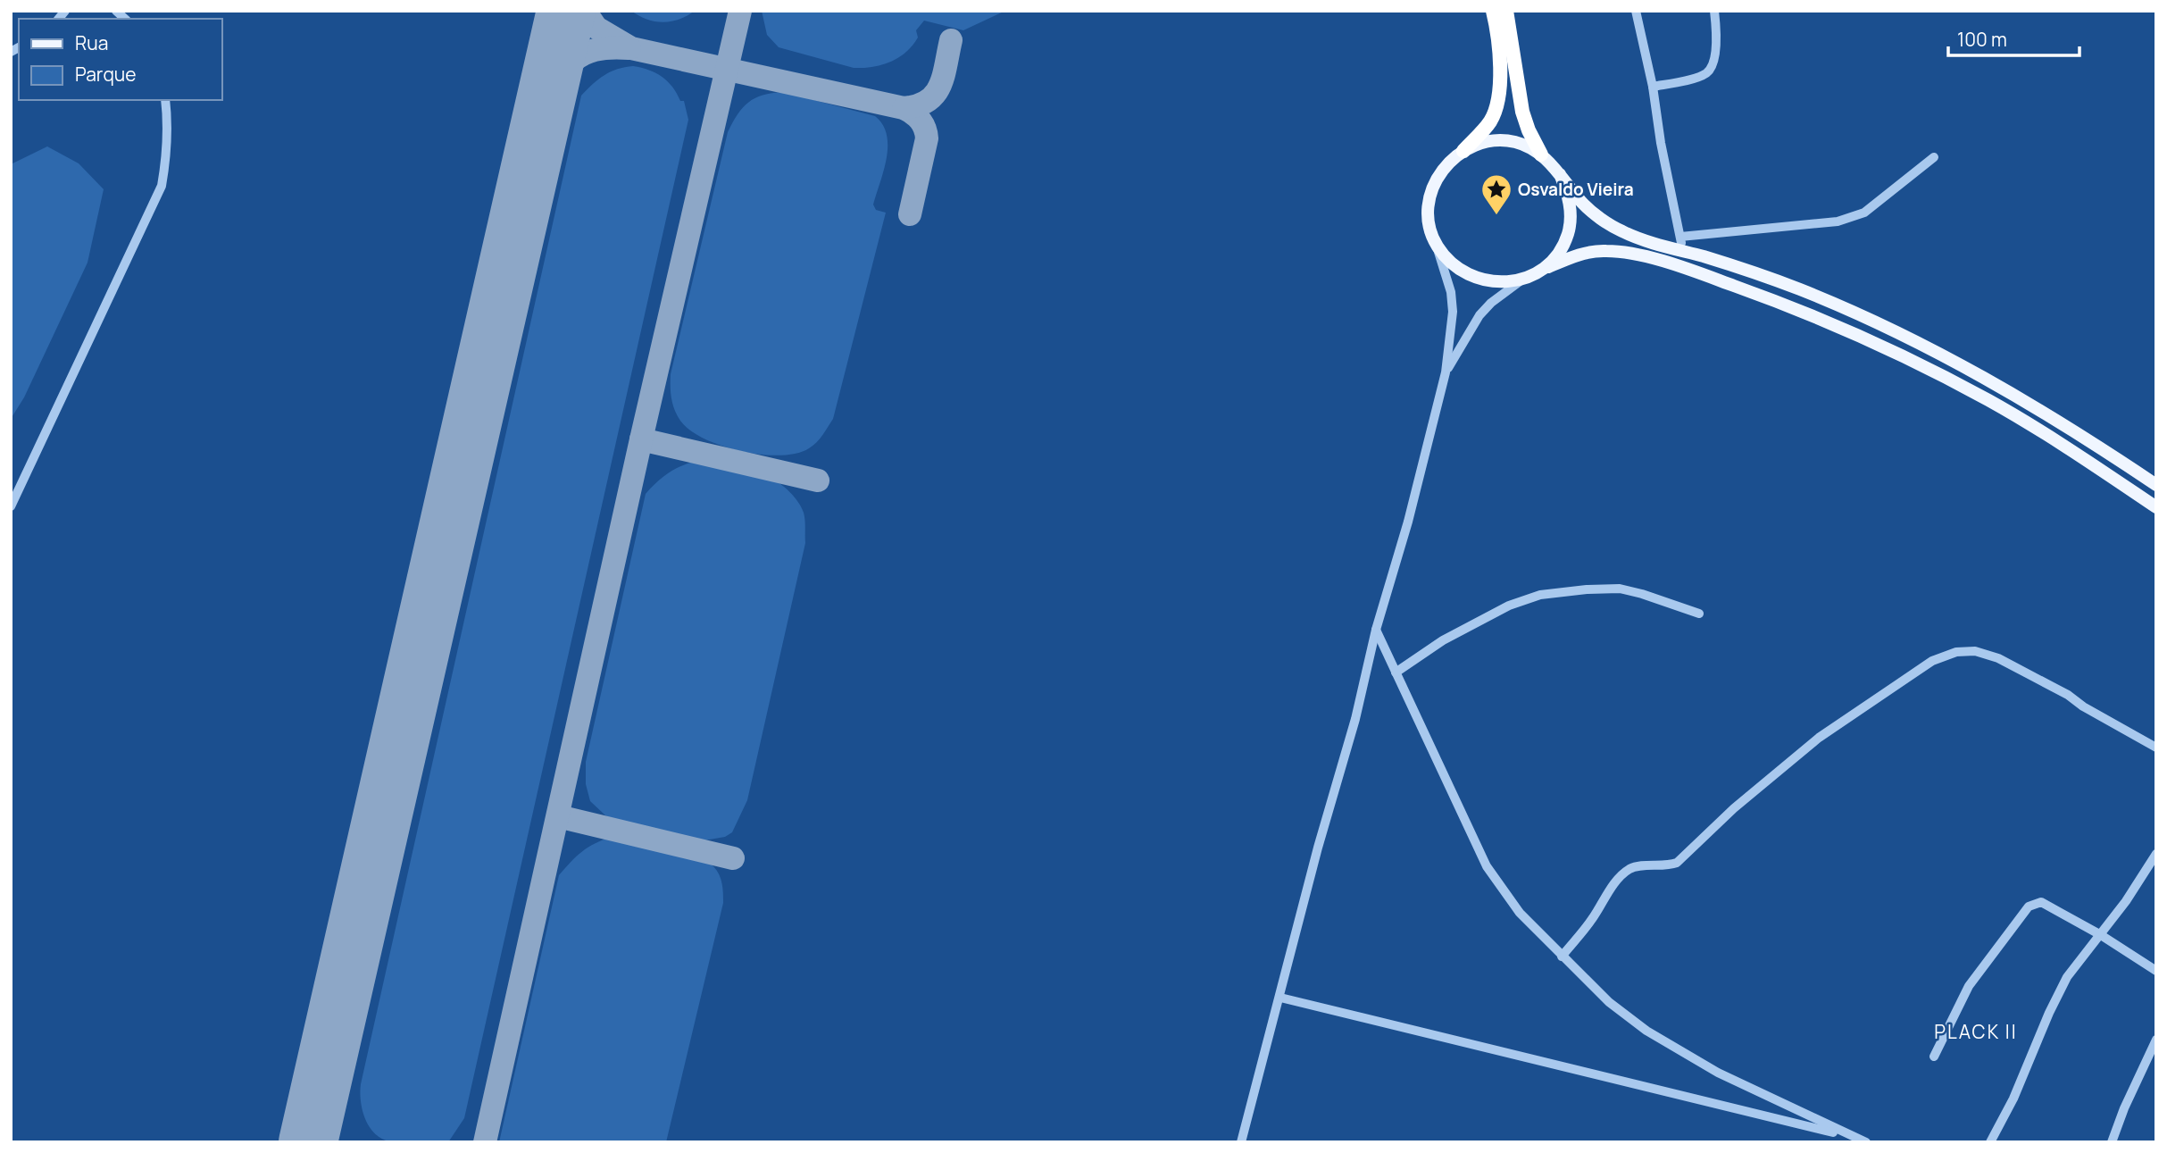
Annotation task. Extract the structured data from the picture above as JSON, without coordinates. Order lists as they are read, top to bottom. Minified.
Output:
{"districts":["PLACK II"],"places":{"place":["Osvaldo Vieira"]},"legend":["Rua","Parque"],"scale_bar":"100 m"}
